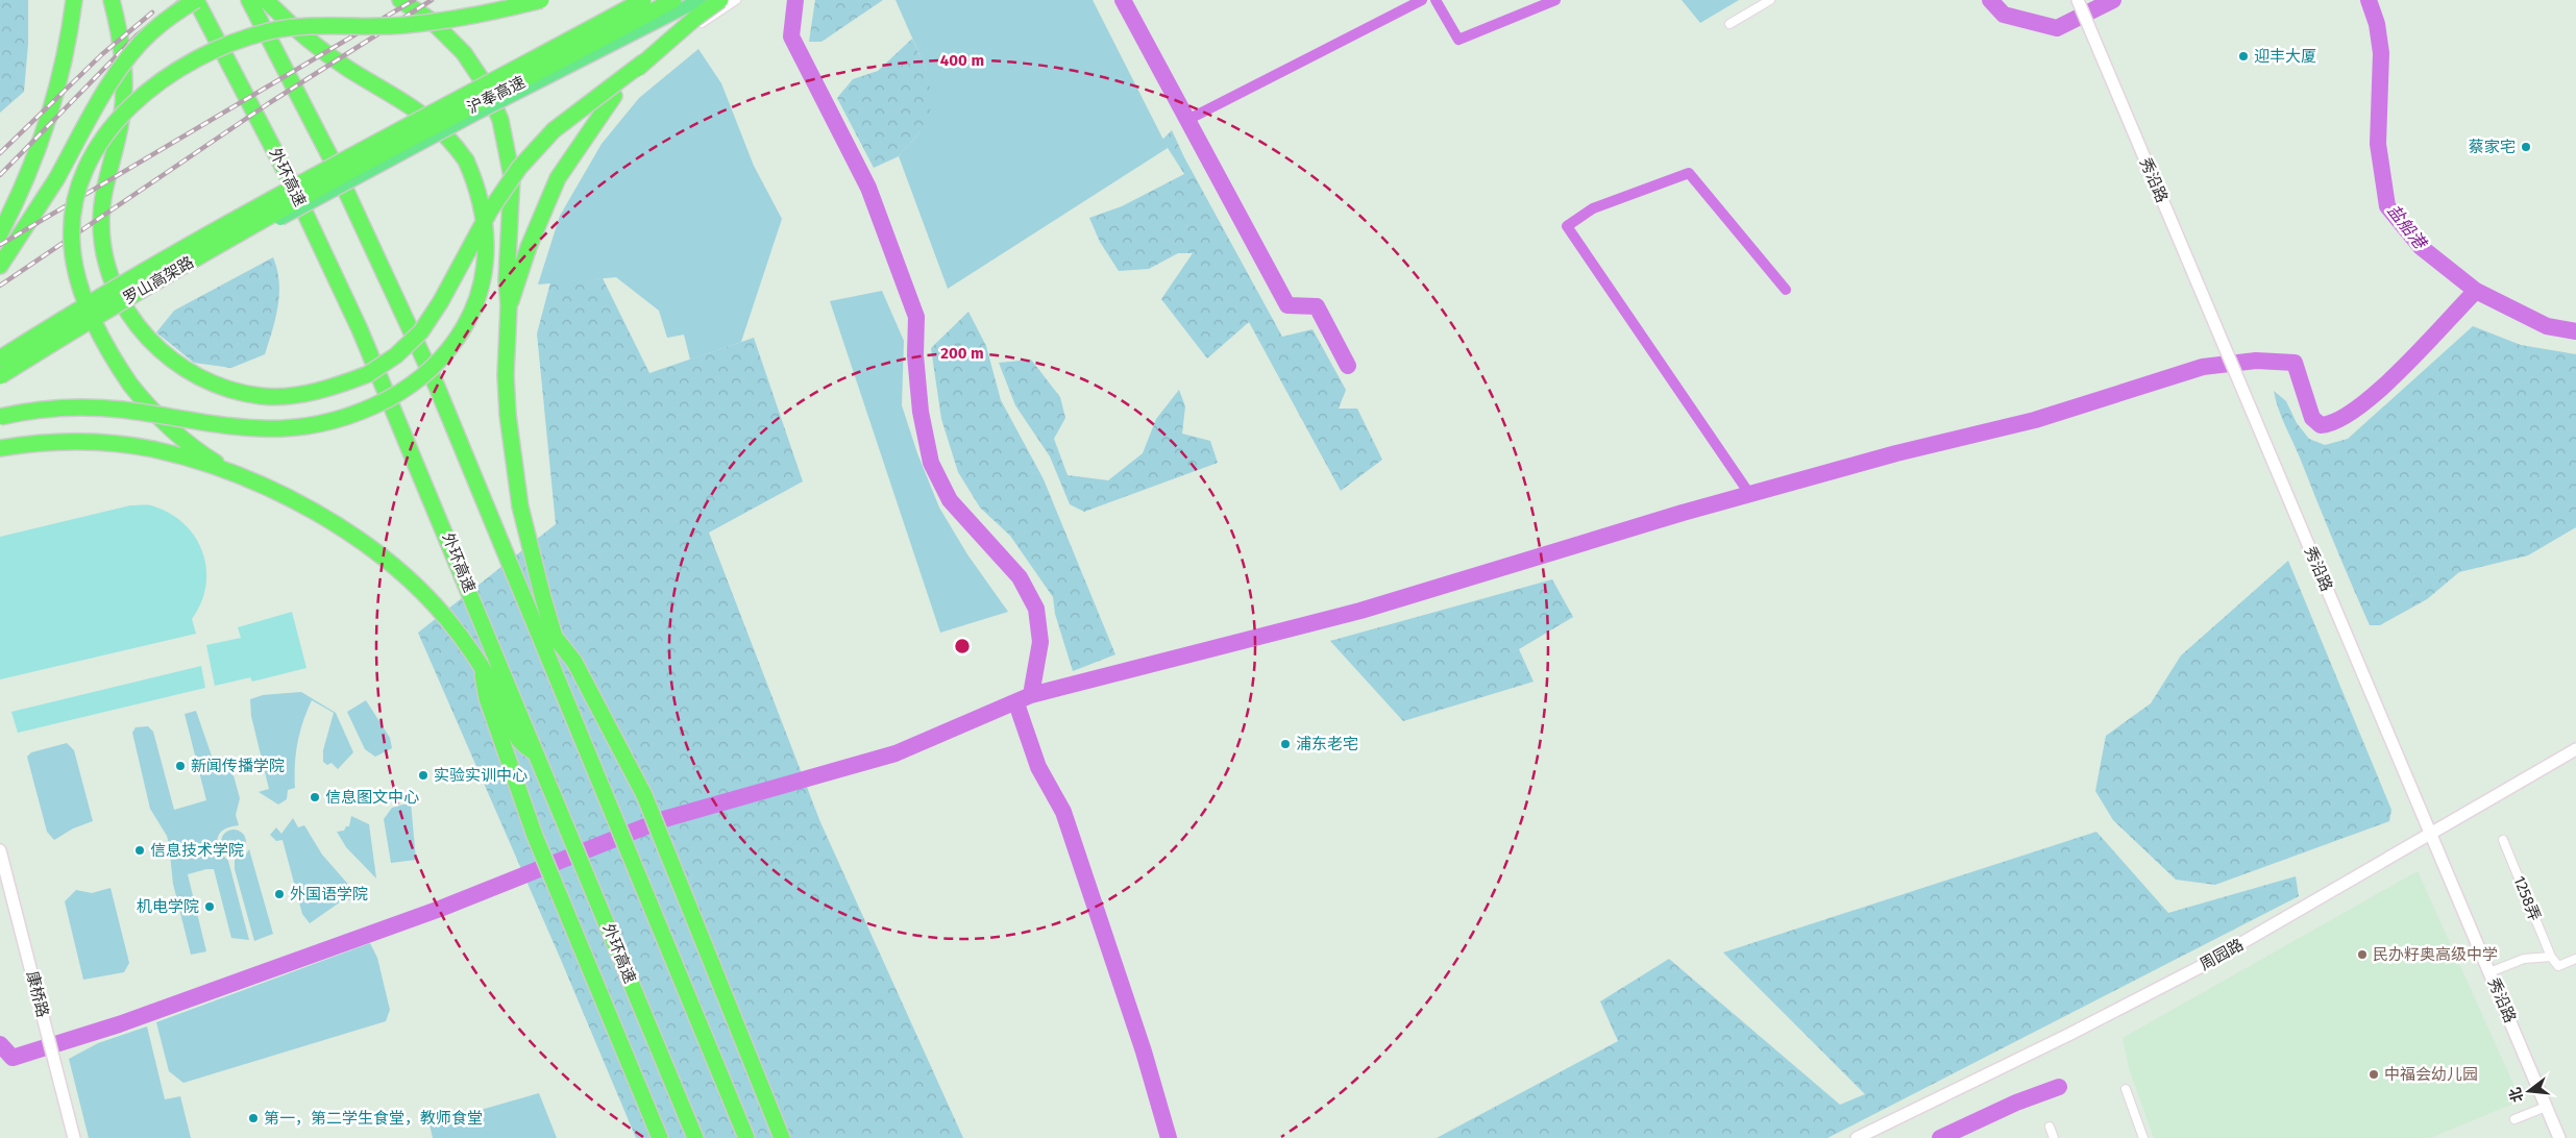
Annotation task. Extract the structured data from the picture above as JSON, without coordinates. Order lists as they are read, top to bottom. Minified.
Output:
{"streets":{"highway":["沪奉高速","外环高速","罗山高架路"],"main road":["秀沿路","周园路","康桥路"],"street":["1258弄"]},"crossings":[["沪奉高速","罗山高架路"],["秀沿路","周园路"]],"water":["盐船港"],"places":["迎丰大厦","蔡家宅","浦东老宅","新闻传播学院","实验实训中心","信息图文中心","信息技术学院","外国语学院","机电学院","民办籽奥高级中学","中福会幼儿园","第一，第二学生食堂，教师食堂"],"north":"left","rings":["400 m","200 m"]}
